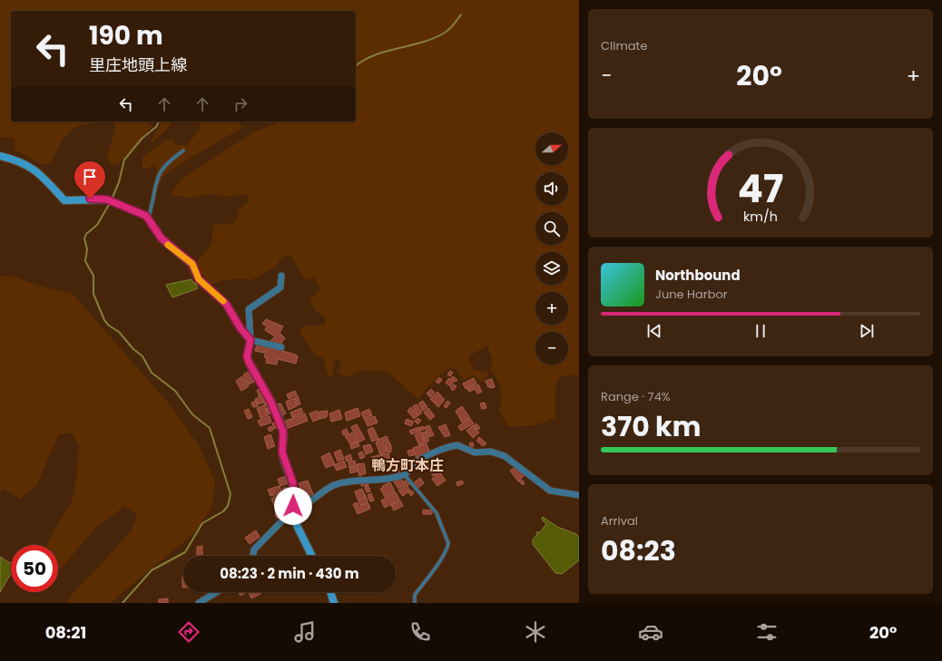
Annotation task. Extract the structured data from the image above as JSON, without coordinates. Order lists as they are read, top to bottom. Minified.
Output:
{"districts":["鴨方町本庄"],"north":"right","page":{"tile":["Climate",["Range · 74%","370 km"],["Arrival","08:23"]],"turn":["190 m","里庄地頭上線"],"heat":["−","20°","+"],"map_buttons":["+","−"],"song":["Northbound","June Harbor"],"limit":"50","trip":"08:23 · 2 min · 430 m","tabs":["08:21","20°"],"gauge":["47","km/h"]}}
